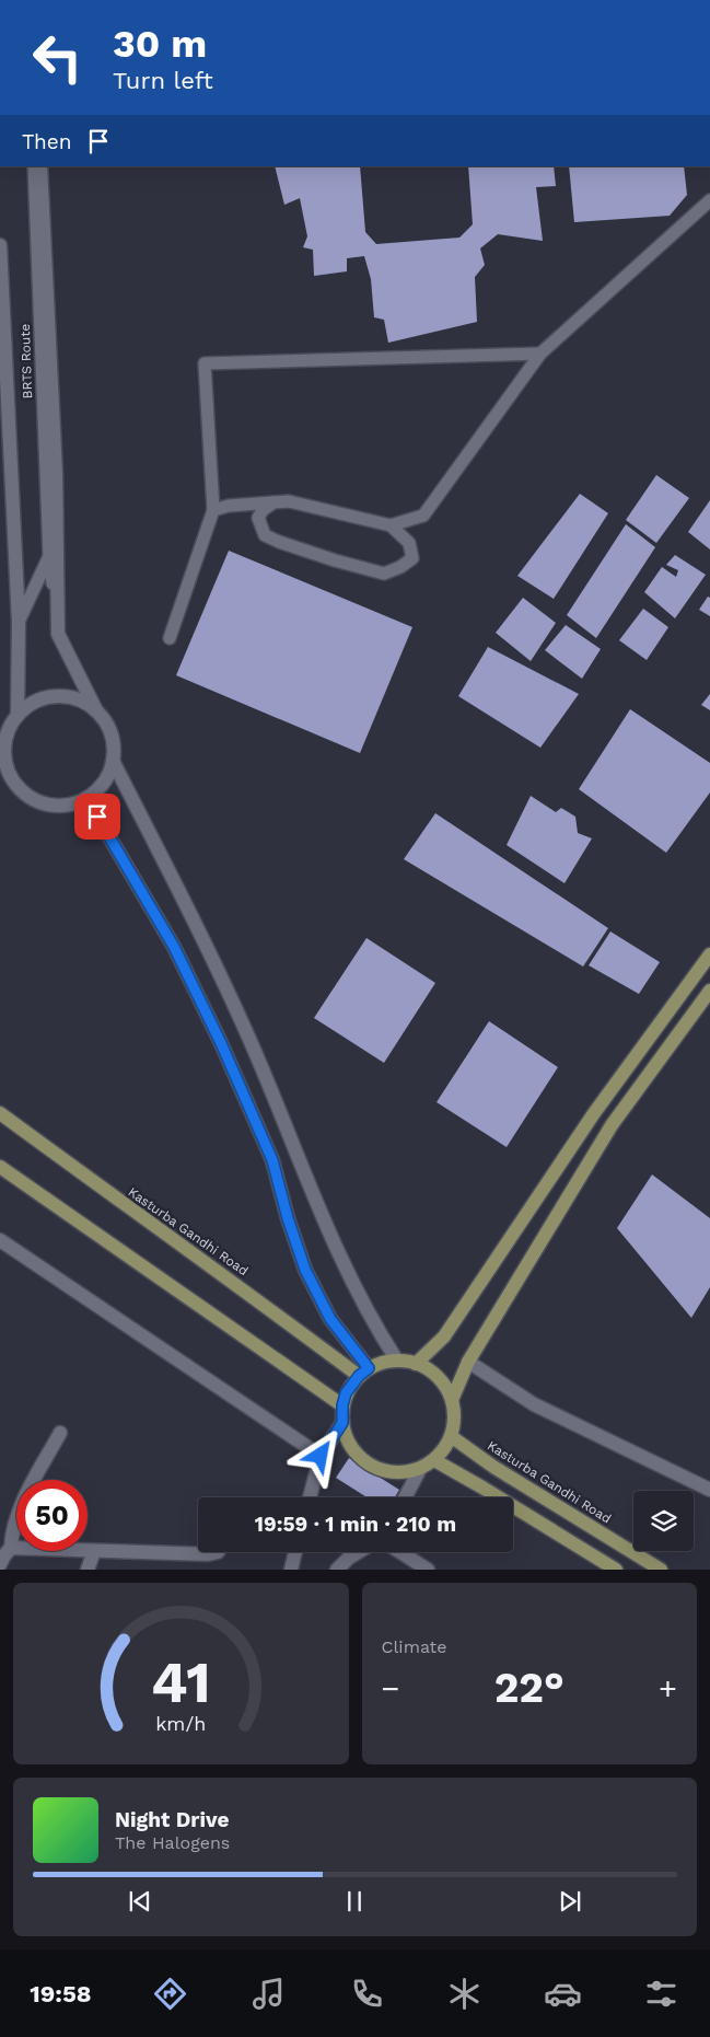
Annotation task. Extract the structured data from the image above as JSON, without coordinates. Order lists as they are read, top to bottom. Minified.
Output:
{"streets":{"main road":["Kasturba Gandhi Road"],"lane":["BRTS Route"]},"page":{"turn":["30 m","Turn left"],"then":"Then","limit":"50","trip":"19:59 · 1 min · 210 m","tile":"Climate","heat":["−","22°","+"],"song":["Night Drive","The Halogens"],"tabs":"19:58","gauge":["41","km/h"]}}
